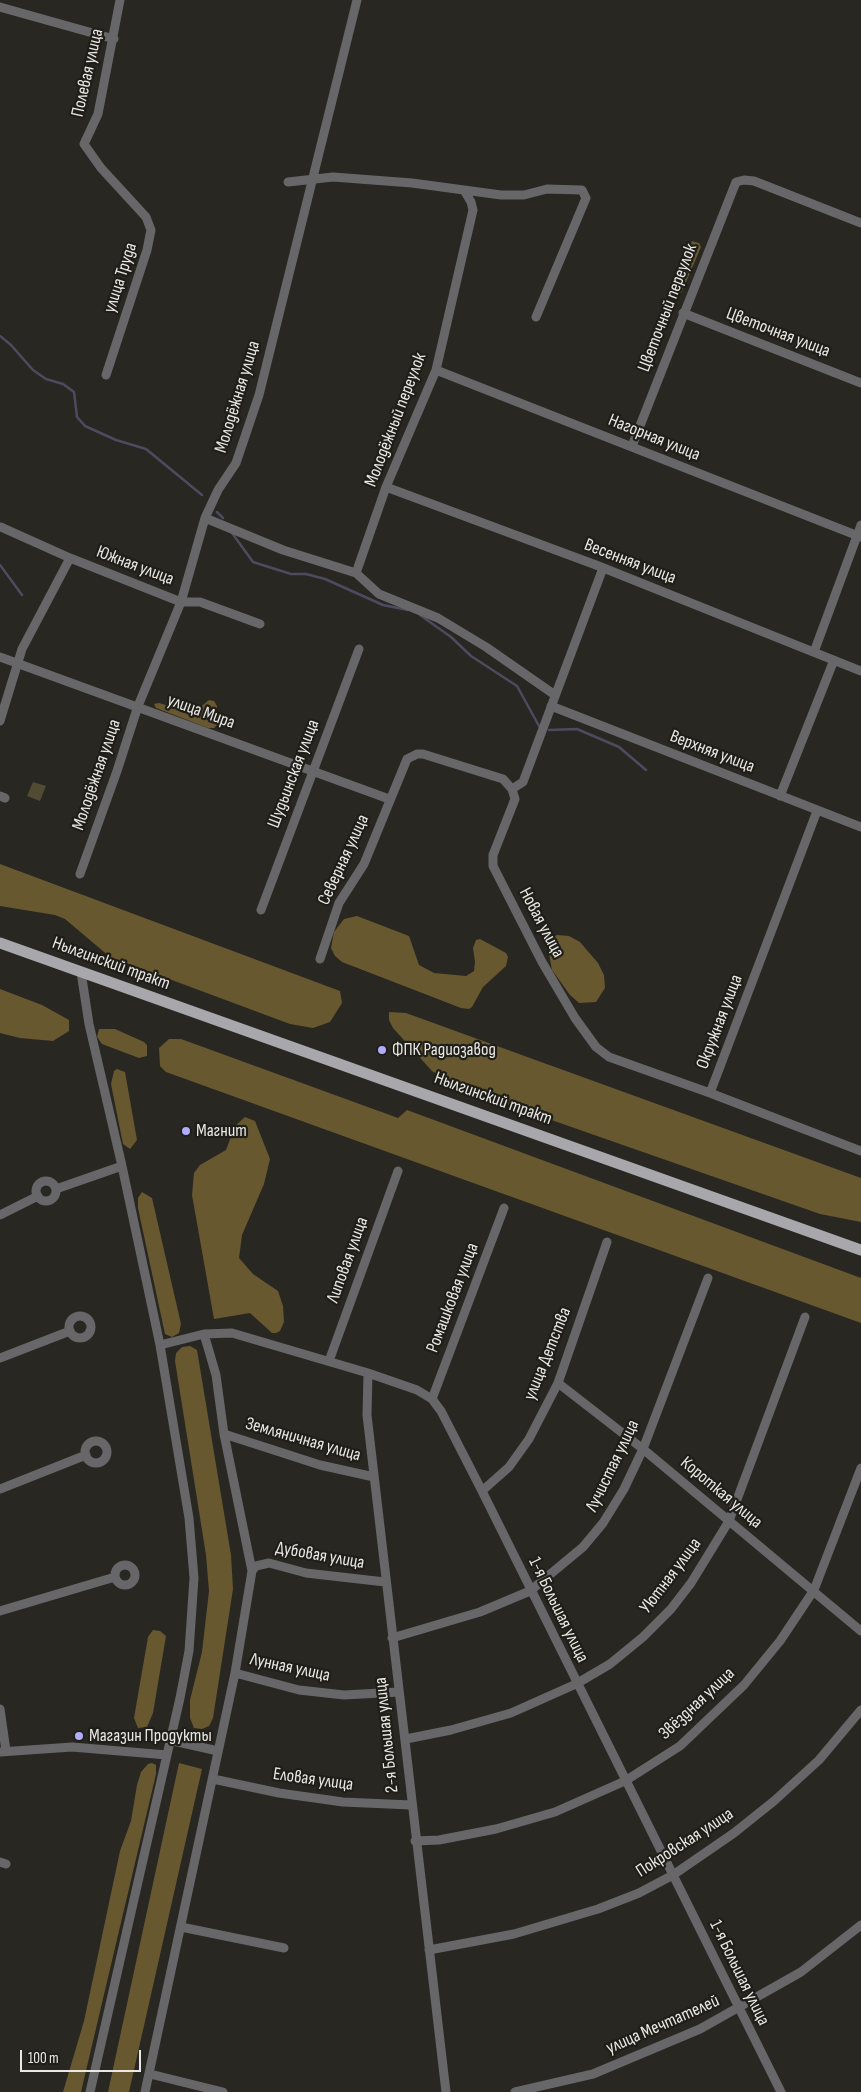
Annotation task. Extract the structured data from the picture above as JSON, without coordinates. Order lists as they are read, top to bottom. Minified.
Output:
{"streets":{"main road":["Нылгинский тракт"],"street":["Полевая улица","улица Труда","Цветочный переулок","Цветочная улица","Молодёжная улица","Молодёжный переулок","Нагорная улица","Весенняя улица","Южная улица","улица Мира","Верхняя улица","Шудьинская улица","Северная улица","Новая улица","Окружная улица","Липовая улица","Ромашковая улица","улица Детства","Земляничная улица","Лучистая улица","Короткая улица","Дубовая улица","Уютная улица","1-я Большая улица","Лунная улица","Звёздная улица","2-я Большая улица","Еловая улица","Покровская улица","улица Мечтателей"]},"crossings":[["Полевая улица","улица Труда"],["Цветочный переулок","Цветочная улица"],["Цветочный переулок","Нагорная улица"],["Молодёжная улица","Южная улица"],["Молодёжная улица","улица Мира"],["Молодёжный переулок","Нагорная улица"],["Молодёжный переулок","Весенняя улица"],["улица Мира","Шудьинская улица"],["улица Мира","Северная улица"],["Верхняя улица","Окружная улица"],["Северная улица","Новая улица"],["Новая улица","Окружная улица"],["Липовая улица","1-я Большая улица"],["Ромашковая улица","1-я Большая улица"],["улица Детства","Короткая улица"],["улица Детства","1-я Большая улица"],["Земляничная улица","2-я Большая улица"],["Лучистая улица","Короткая улица"],["Лучистая улица","1-я Большая улица"],["Лучистая улица","2-я Большая улица"],["Короткая улица","Уютная улица"],["Короткая улица","Звёздная улица"],["Дубовая улица","2-я Большая улица"],["Уютная улица","1-я Большая улица"],["Уютная улица","2-я Большая улица"],["1-я Большая улица","Звёздная улица"],["1-я Большая улица","2-я Большая улица"],["1-я Большая улица","Покровская улица"],["1-я Большая улица","улица Мечтателей"],["Лунная улица","2-я Большая улица"],["Звёздная улица","2-я Большая улица"],["2-я Большая улица","Еловая улица"],["2-я Большая улица","Покровская улица"]],"places":["ФПК Радиозавод","Магнит","Магазин Продукты"],"scale_bar":"100 m"}
